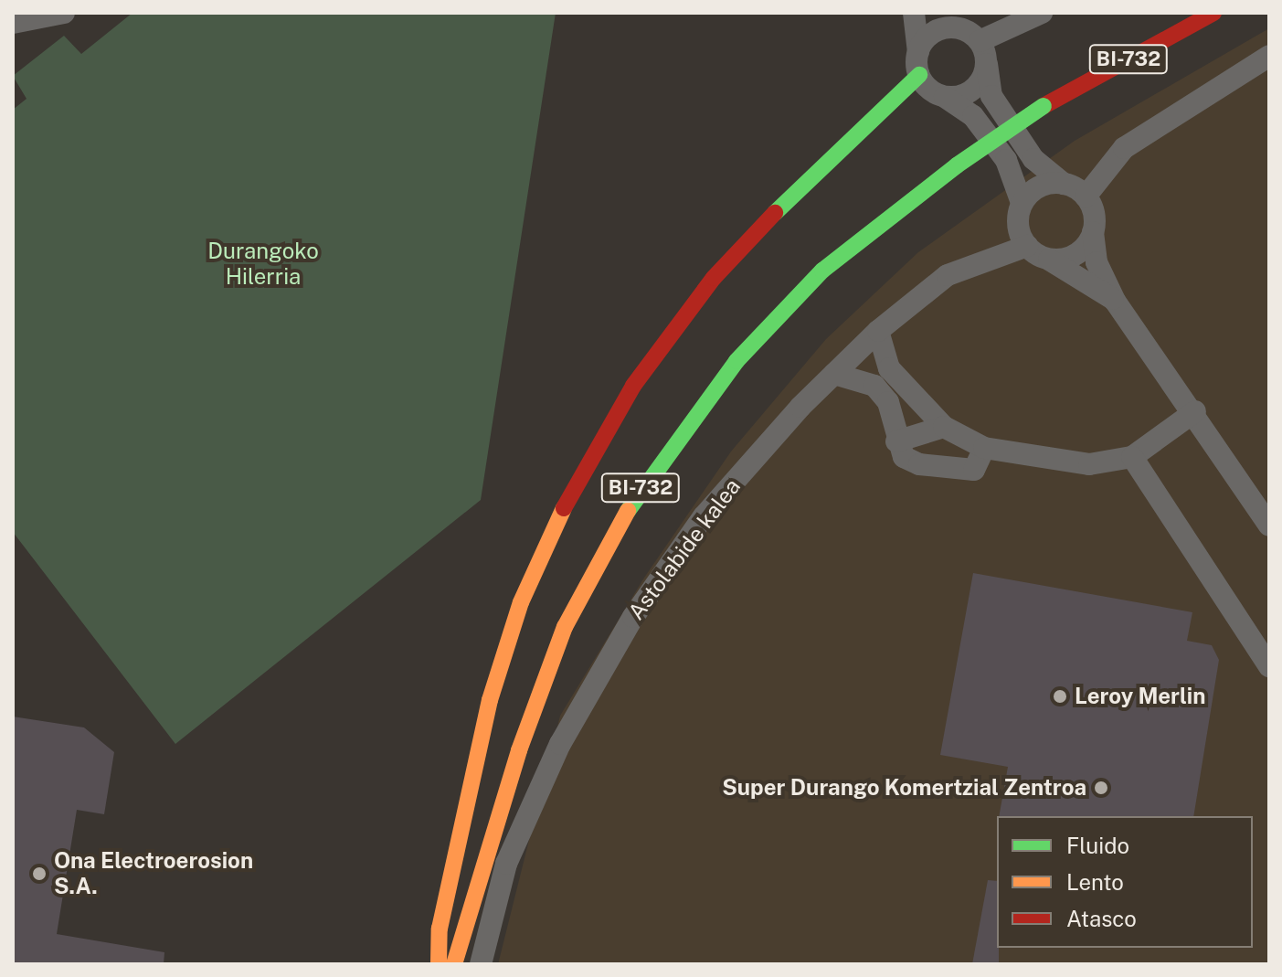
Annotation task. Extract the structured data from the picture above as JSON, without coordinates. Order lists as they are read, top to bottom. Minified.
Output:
{"streets":{"main road":["BI-732"],"street":["Astolabide kalea"]},"parks":["Durangoko Hilerria"],"places":["Leroy Merlin","Super Durango Komertzial Zentroa","Ona Electroerosion S.A."],"legend":["Fluido","Lento","Atasco"]}
